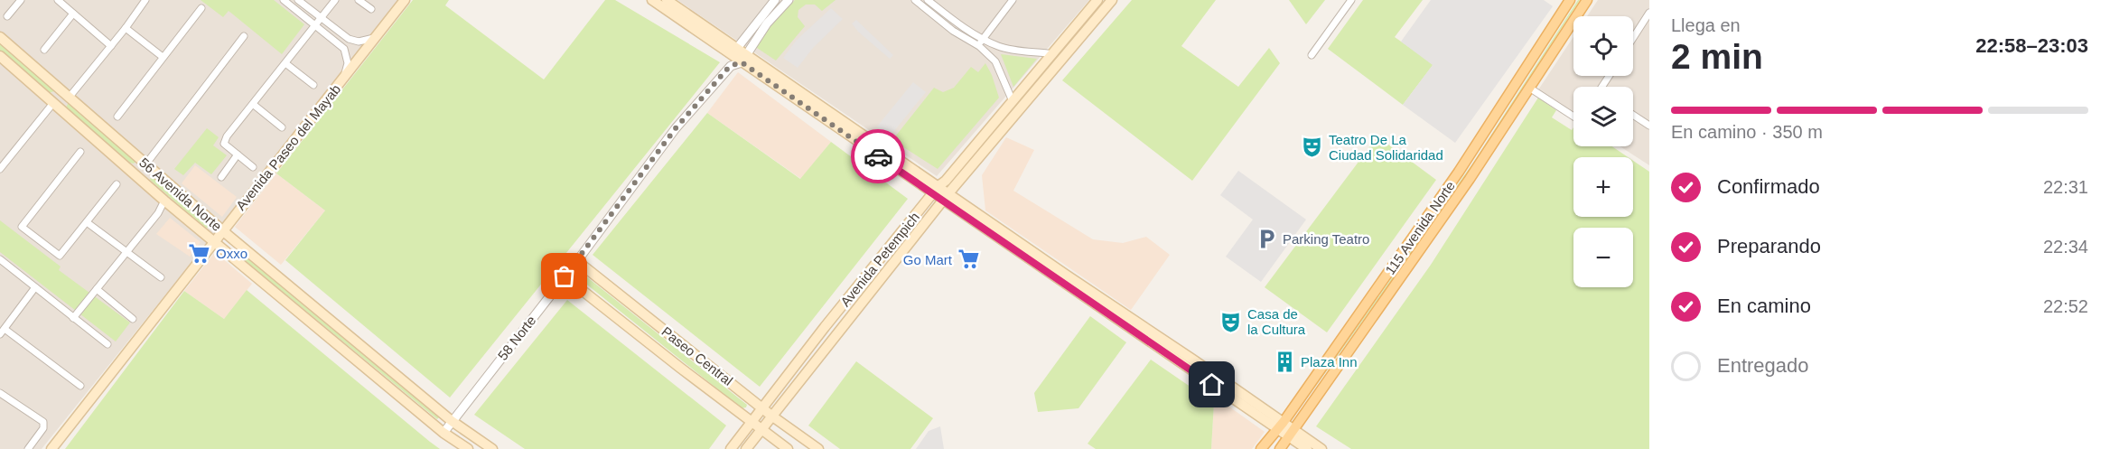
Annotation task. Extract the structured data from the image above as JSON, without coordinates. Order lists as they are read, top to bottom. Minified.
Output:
{"streets":{"main road":["Avenida Paseo del Mayab","56 Avenida Norte","115 Avenida Norte","Avenida Petempich","Paseo Central"],"street":["58 Norte"]},"crossings":[["Avenida Paseo del Mayab","56 Avenida Norte"],["56 Avenida Norte","58 Norte"],["Avenida Petempich","Paseo Central"],["58 Norte","Paseo Central"]],"places":{"theatre":["Teatro De La Ciudad Solidaridad","Casa de la Cultura"],"parking":["Parking Teatro"],"supermarket":["Oxxo","Go Mart"],"building":["Plaza Inn"]},"page":{"heading":["2 min","Llega en","22:58–23:03"],"map_buttons":["+","−"],"bar":"En camino · 350 m","list":[["Confirmado","22:31"],["Preparando","22:34"],["En camino","22:52"],"Entregado"]}}
